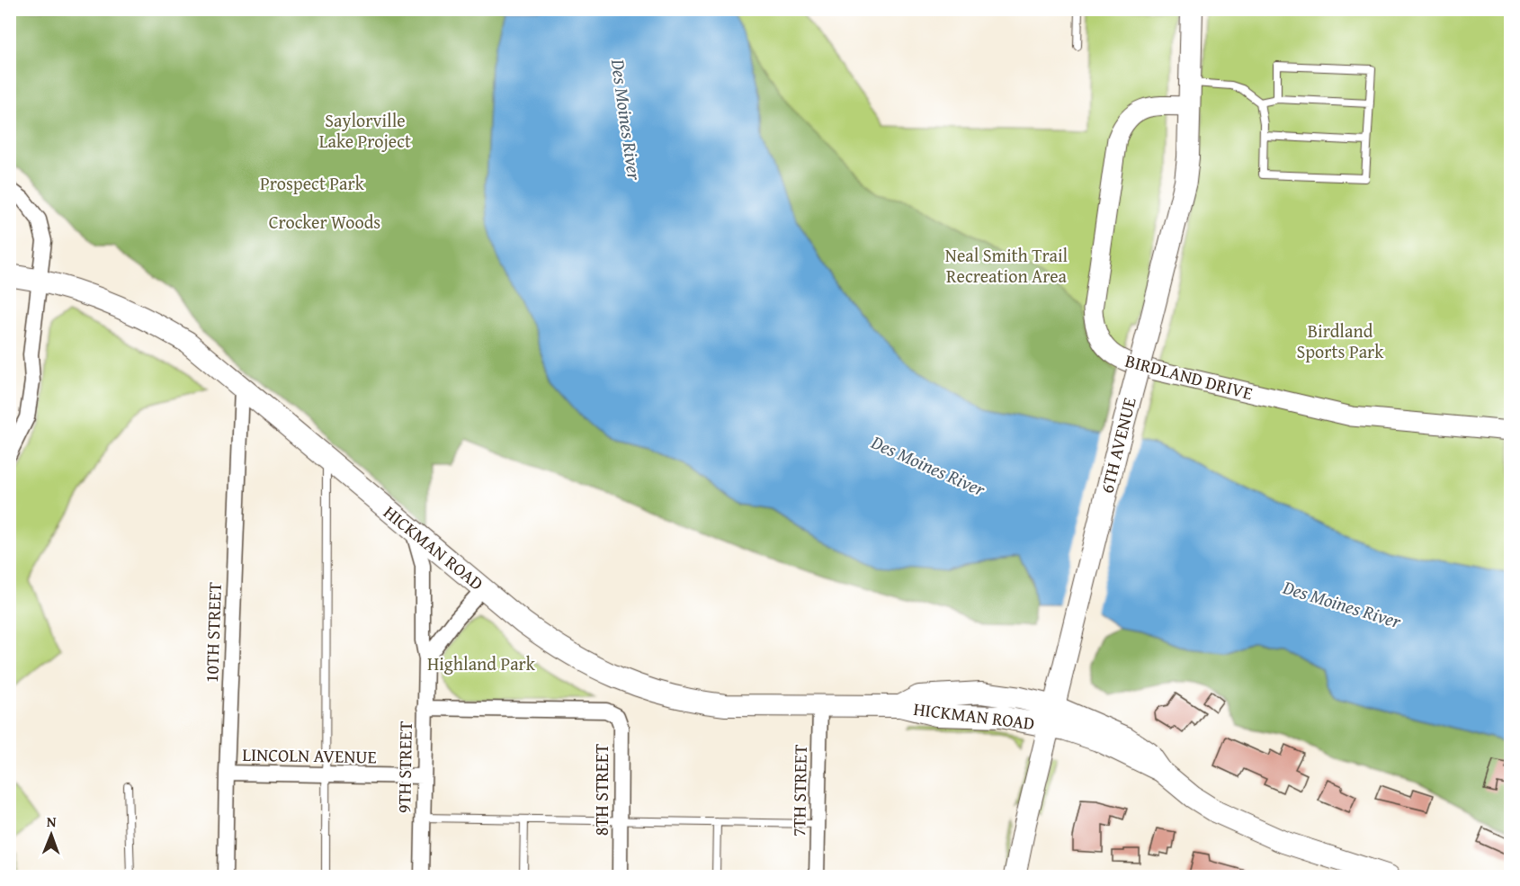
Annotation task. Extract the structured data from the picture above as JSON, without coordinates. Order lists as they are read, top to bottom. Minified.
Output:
{"streets":{"main road":["6TH AVENUE","HICKMAN ROAD"],"street":["BIRDLAND DRIVE","10TH STREET","LINCOLN AVENUE","9TH STREET","8TH STREET","7TH STREET"]},"crossings":[["BIRDLAND DRIVE","6TH AVENUE"],["6TH AVENUE","HICKMAN ROAD"],["HICKMAN ROAD","10TH STREET"],["HICKMAN ROAD","9TH STREET"],["HICKMAN ROAD","7TH STREET"],["10TH STREET","LINCOLN AVENUE"],["LINCOLN AVENUE","9TH STREET"],["9TH STREET","8TH STREET"]],"water":["Des Moines River"],"parks":["Saylorville Lake Project","Prospect Park","Crocker Woods","Neal Smith Trail Recreation Area","Birdland Sports Park","Highland Park"],"north":"top"}
